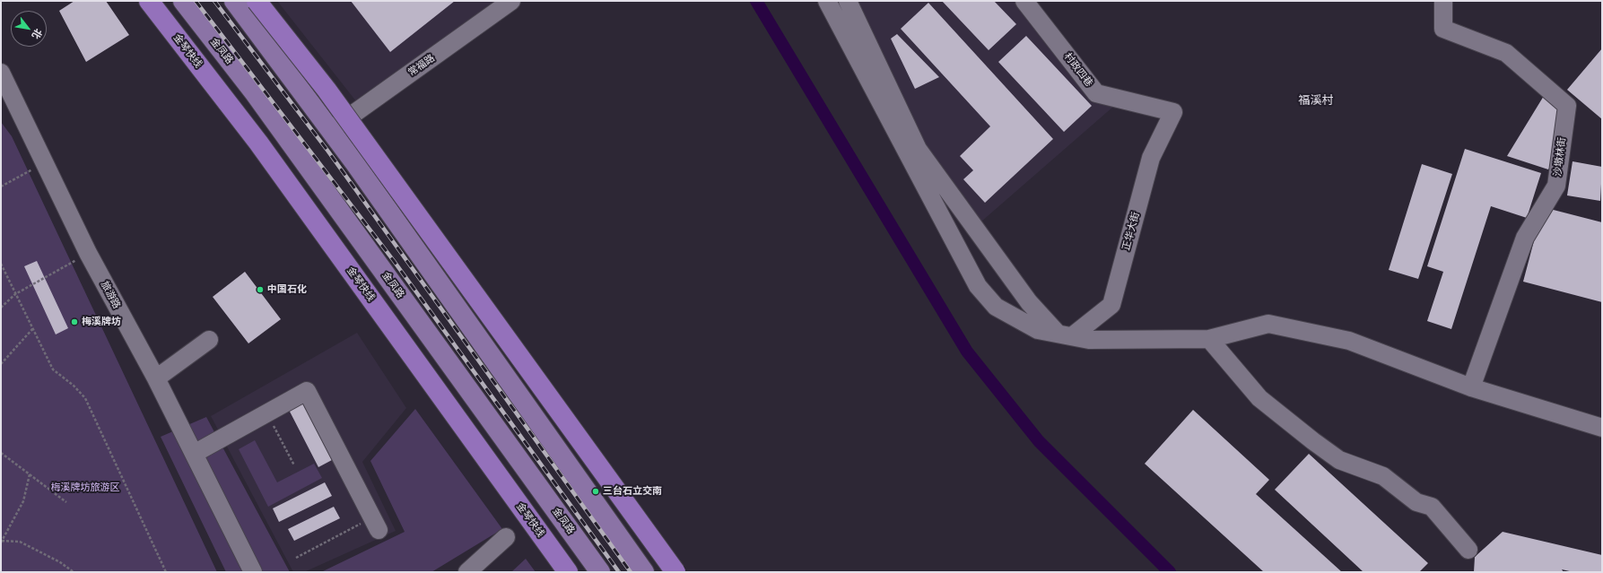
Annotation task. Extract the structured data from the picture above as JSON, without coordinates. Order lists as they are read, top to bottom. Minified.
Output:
{"streets":{"highway":["金琴快线"],"main road":["金凤路"],"street":["常福路","村政四巷","沙墩林街","正华大街","旅游路"]},"crossings":[["村政四巷","正华大街"]],"districts":["福溪村"],"parks":["梅溪牌坊旅游区"],"places":["中国石化","梅溪牌坊","三台石立交南"],"north":"bottom right"}
